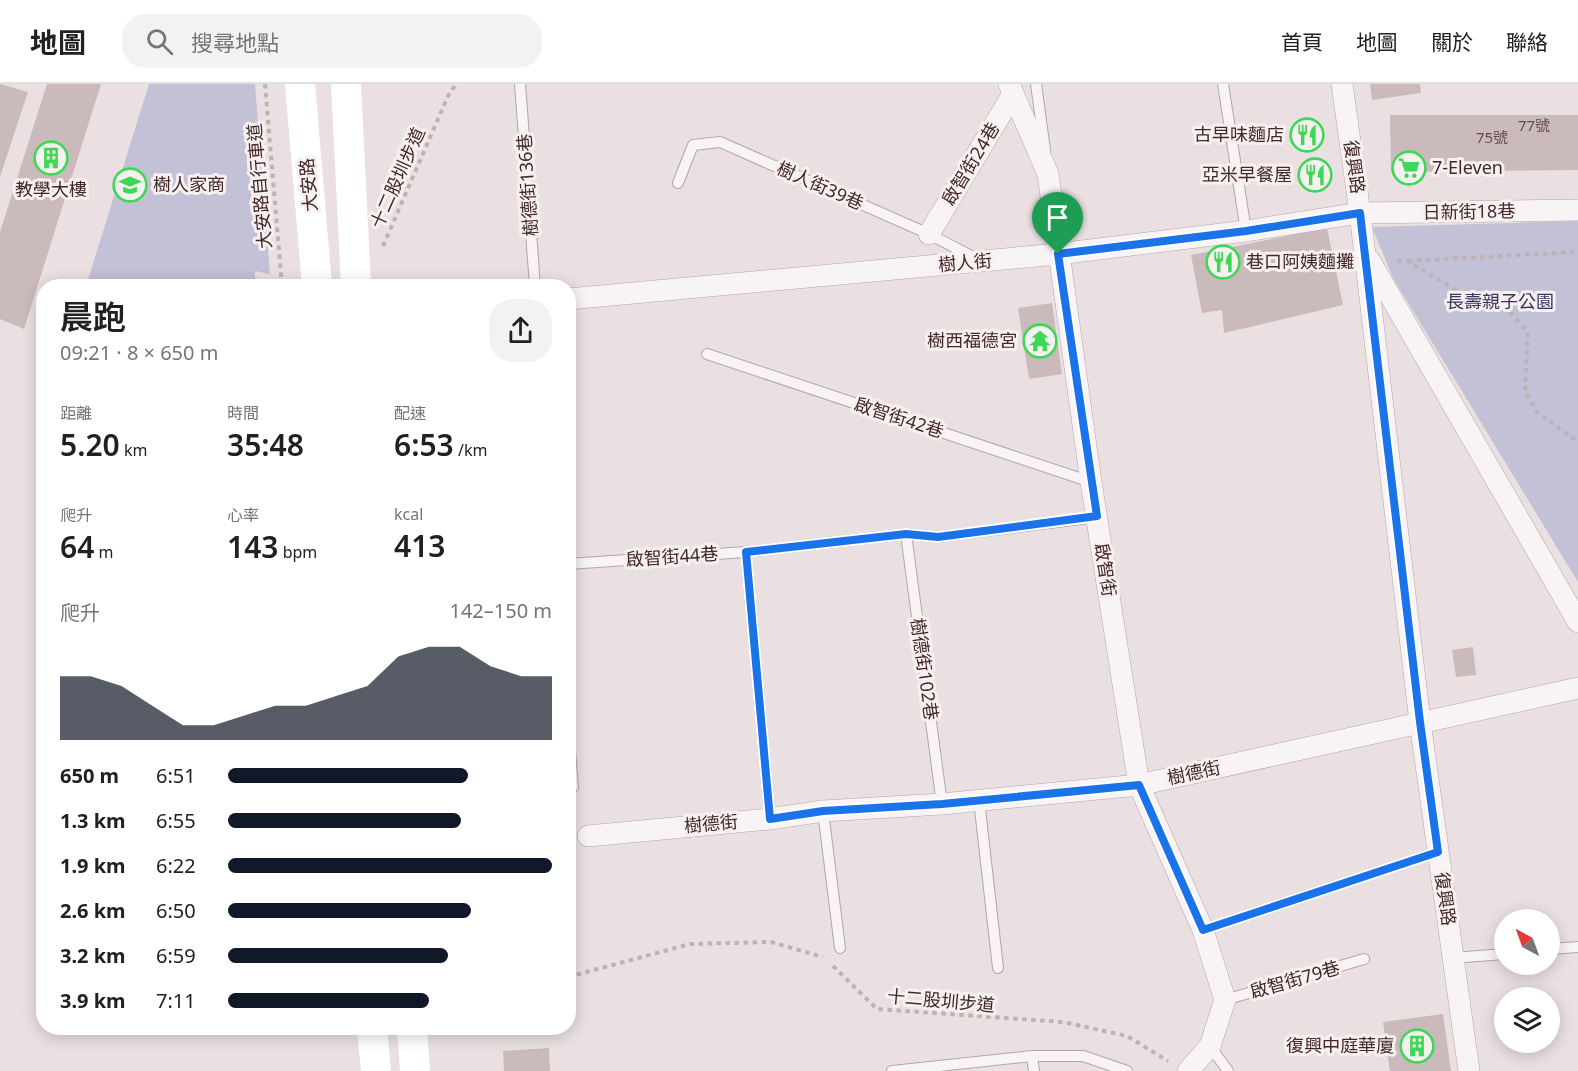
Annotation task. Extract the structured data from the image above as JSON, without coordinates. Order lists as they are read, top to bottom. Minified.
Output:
{"streets":{"street":["啟智街24巷","復興路","大安路","日新街18巷","樹人街","啟智街","樹德街"],"lane":["樹德街136巷","樹人街39巷","啟智街42巷","啟智街44巷","樹德街102巷","啟智街79巷"],"path":["十二股圳步道","大安路自行車道"]},"crossings":[["啟智街24巷","樹人街39巷"],["啟智街24巷","啟智街"],["復興路","日新街18巷"],["復興路","樹人街"],["復興路","樹德街"],["樹人街39巷","樹人街"],["日新街18巷","樹人街"],["樹人街","啟智街"],["啟智街42巷","啟智街"],["啟智街44巷","啟智街"],["啟智街44巷","樹德街102巷"],["啟智街","樹德街"],["啟智街","啟智街79巷"],["樹德街102巷","樹德街"]],"parks":["長壽親子公園"],"places":{"restaurant":["古早味麵店","亞米早餐屋","巷口阿姨麵攤"],"building":["教學大樓","復興中庭華廈"],"supermarket":["7-Eleven"],"school or university":["樹人家商"],"temple":["樹西福德宮"]},"house_numbers":["77號","75號"],"north":"top left","page":{"header":"地圖","search":"搜尋地點","nav":["首頁","地圖","關於","聯絡"],"heading":["晨跑","09:21 · 8 × 650 m"],"stats":[["距離","5.20 km"],["時間","35:48"],["配速","6:53 /km"],["爬升","64 m"],["心率","143 bpm"],["kcal","413"]],"chart":["爬升","142–150 m"],"list":[{"name":"650 m","note":"6:51"},{"name":"1.3 km","note":"6:55"},{"name":"1.9 km","note":"6:22"},{"name":"2.6 km","note":"6:50"},{"name":"3.2 km","note":"6:59"},{"name":"3.9 km","note":"7:11"}]}}
